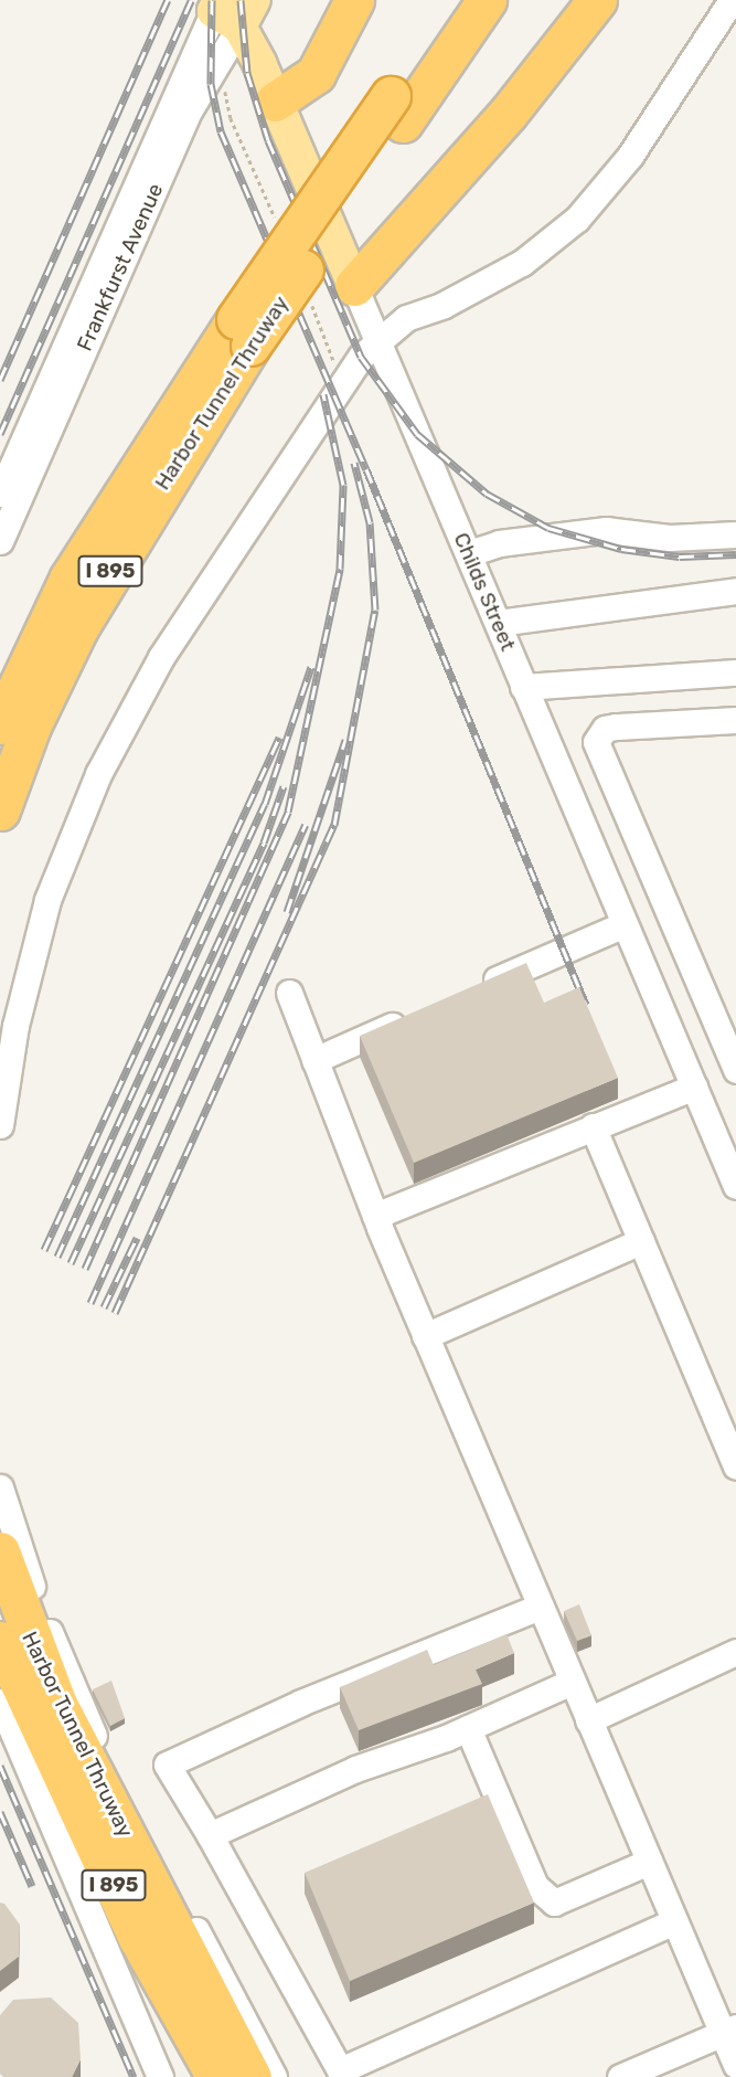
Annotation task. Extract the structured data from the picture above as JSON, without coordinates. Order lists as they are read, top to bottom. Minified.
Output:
{"streets":{"highway":["Harbor Tunnel Thruway","I 895"],"main road":["Childs Street"],"street":["Frankfurst Avenue"]},"crossings":[["Frankfurst Avenue","Childs Street"]]}
